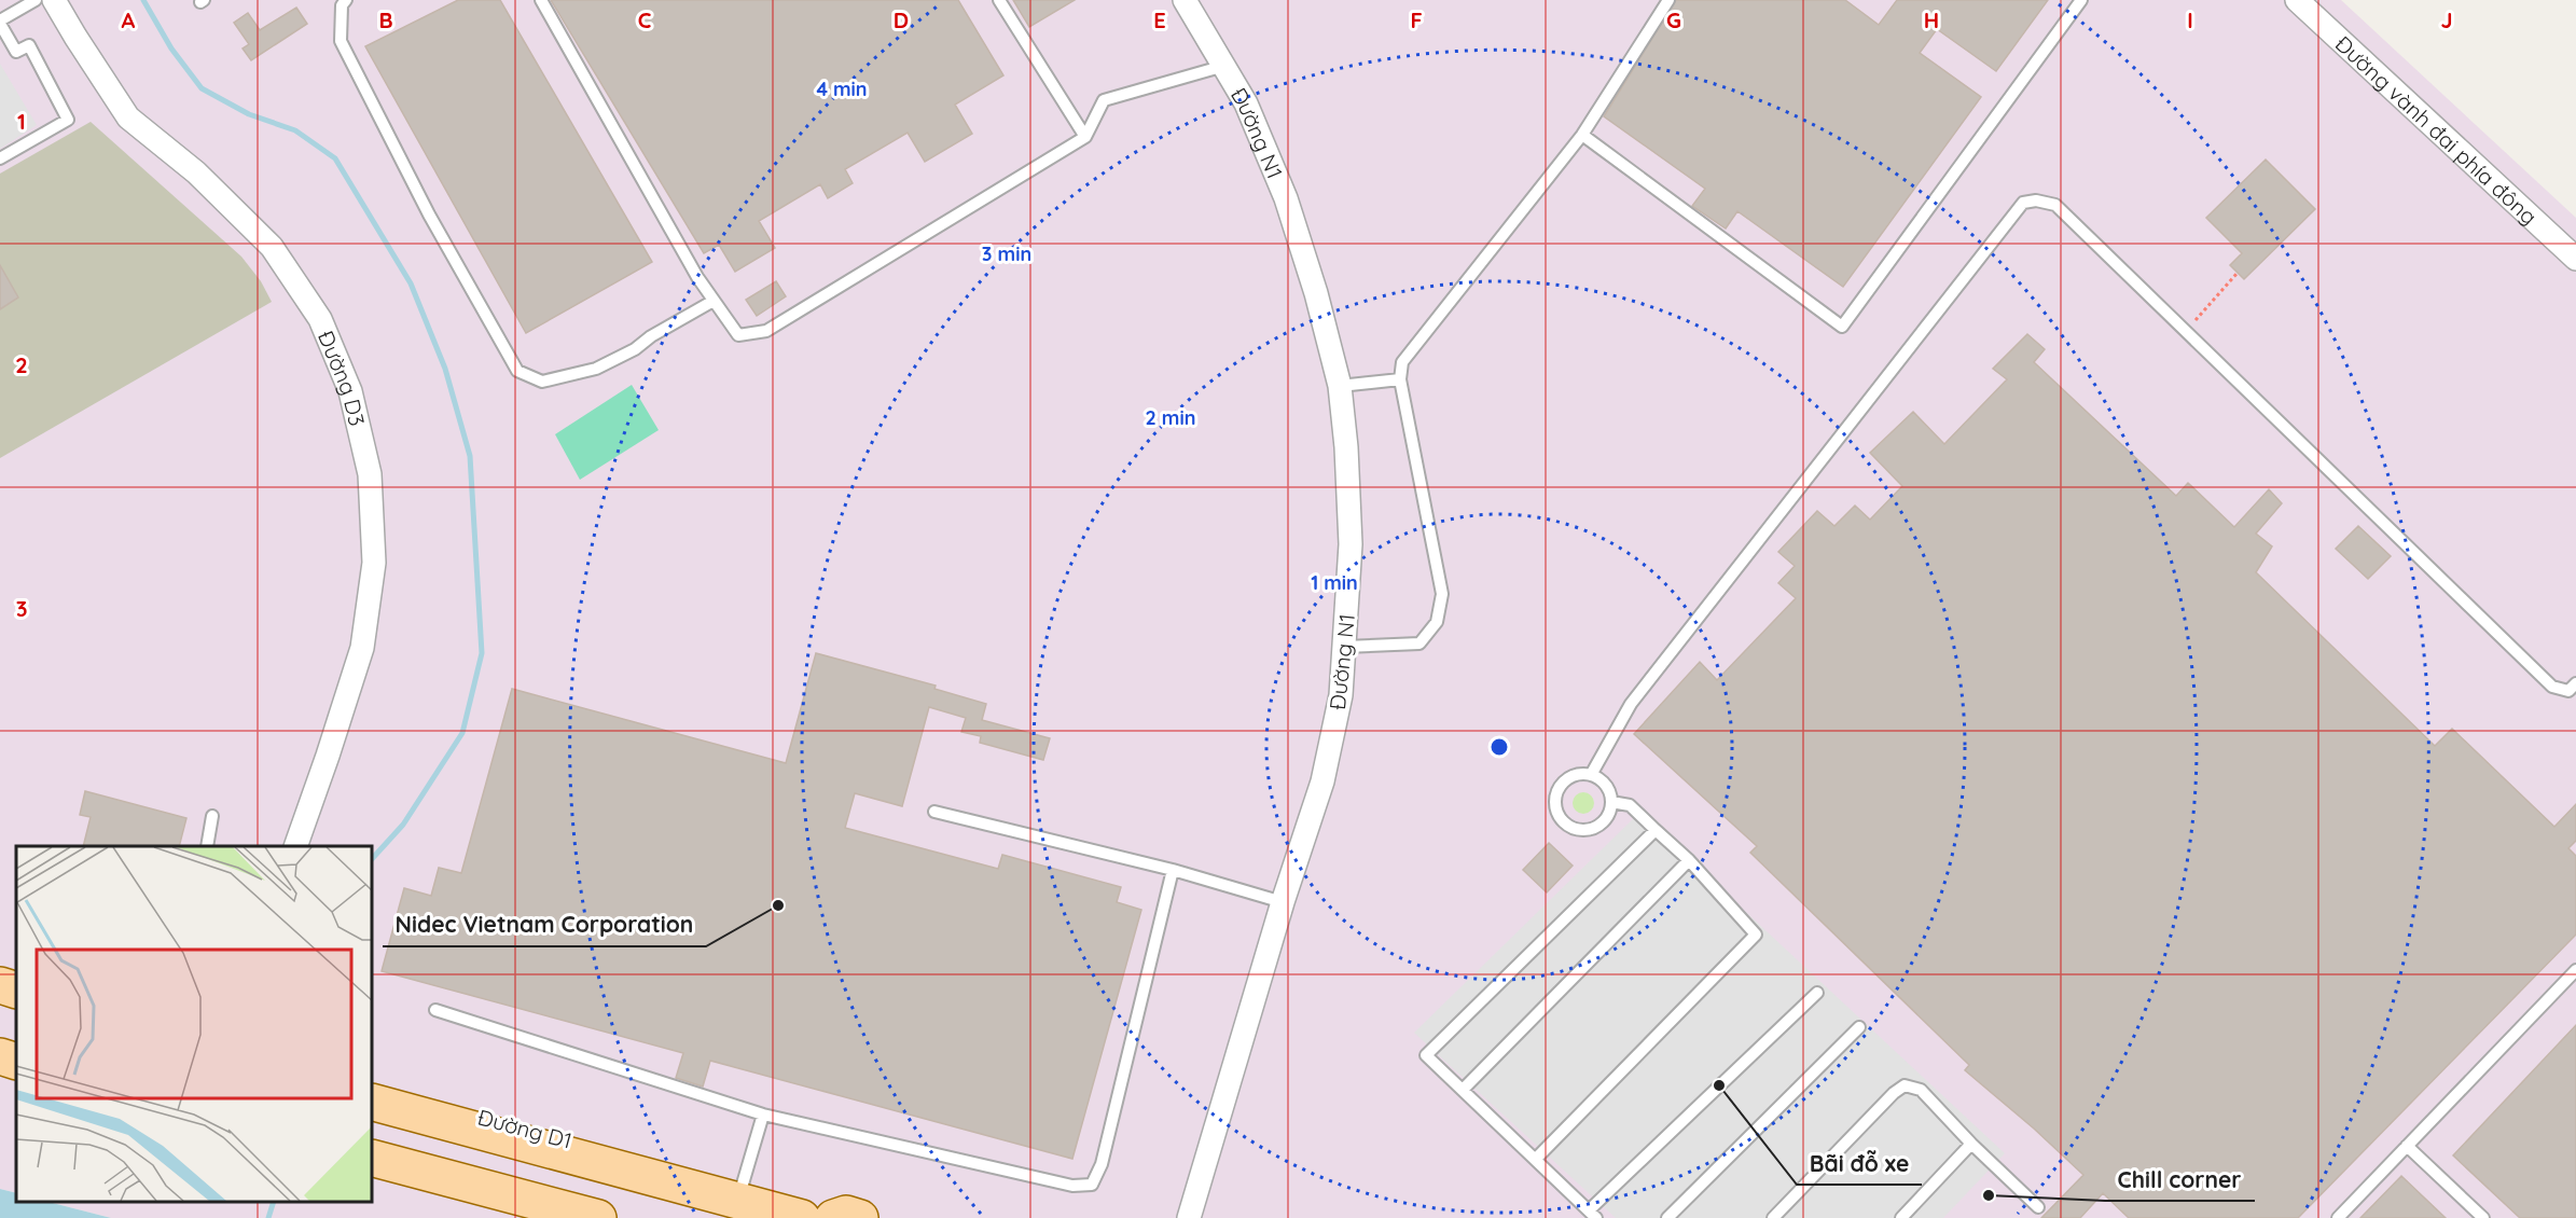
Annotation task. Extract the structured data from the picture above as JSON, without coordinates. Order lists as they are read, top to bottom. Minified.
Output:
{"streets":{"main road":["Đường D1"],"street":["Đường vành đai phía đông","Đường N1","Đường D3"]},"places":["Nidec Vietnam Corporation","Bãi đỗ xe","Chill corner"],"grid":{"columns":["A","B","C","D","E","F","G","H","I","J"],"rows":["1","2","3"]},"rings":["4 min","3 min","2 min","1 min"]}
